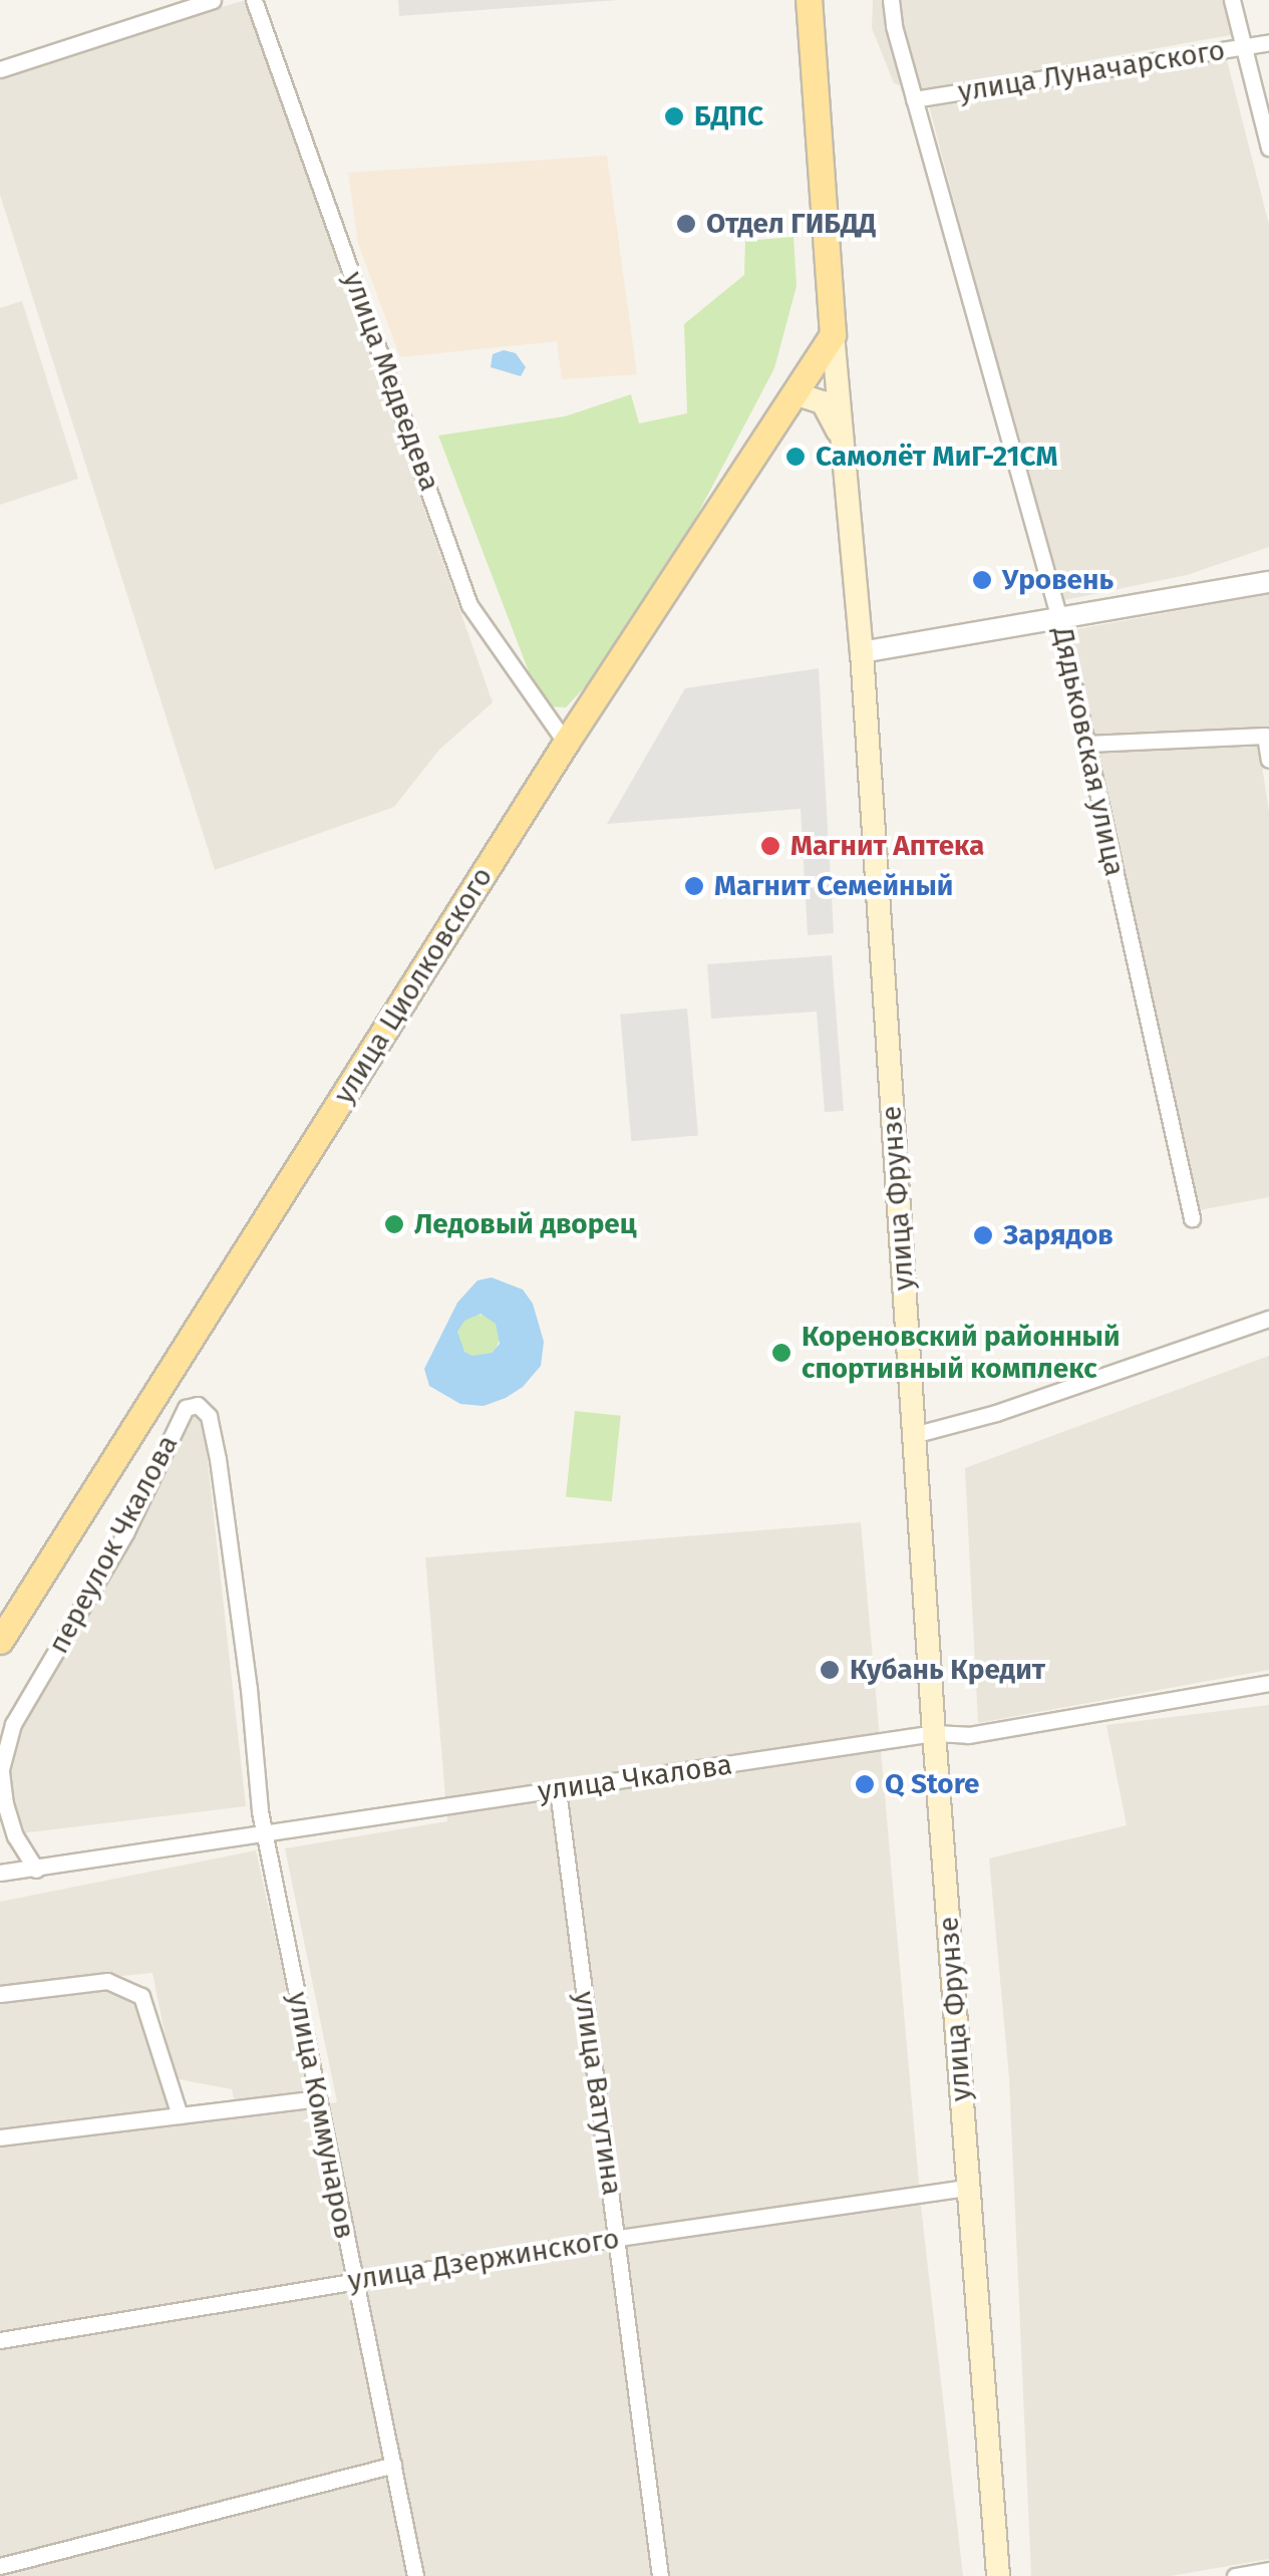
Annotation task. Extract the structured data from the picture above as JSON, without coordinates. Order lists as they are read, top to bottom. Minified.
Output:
{"streets":{"main road":["улица Циолковского","улица Фрунзе"],"street":["улица Луначарского","улица Медведева","Дядьковская улица","переулок Чкалова","улица Чкалова","улица Ватутина","улица Коммунаров","улица Дзержинского"]},"crossings":[["улица Луначарского","Дядьковская улица"],["улица Медведева","улица Циолковского"],["улица Циолковского","улица Фрунзе"],["улица Фрунзе","улица Чкалова"],["улица Фрунзе","улица Дзержинского"],["переулок Чкалова","улица Чкалова"],["переулок Чкалова","улица Коммунаров"],["улица Чкалова","улица Ватутина"],["улица Чкалова","улица Коммунаров"],["улица Ватутина","улица Дзержинского"],["улица Коммунаров","улица Дзержинского"]],"places":["БДПС","Отдел ГИБДД","Самолёт МиГ-21СМ","Уровень","Магнит Аптека","Магнит Семейный","Ледовый дворец","Зарядов","Кореновский районный спортивный комплекс","Кубань Кредит","Q Store"]}
